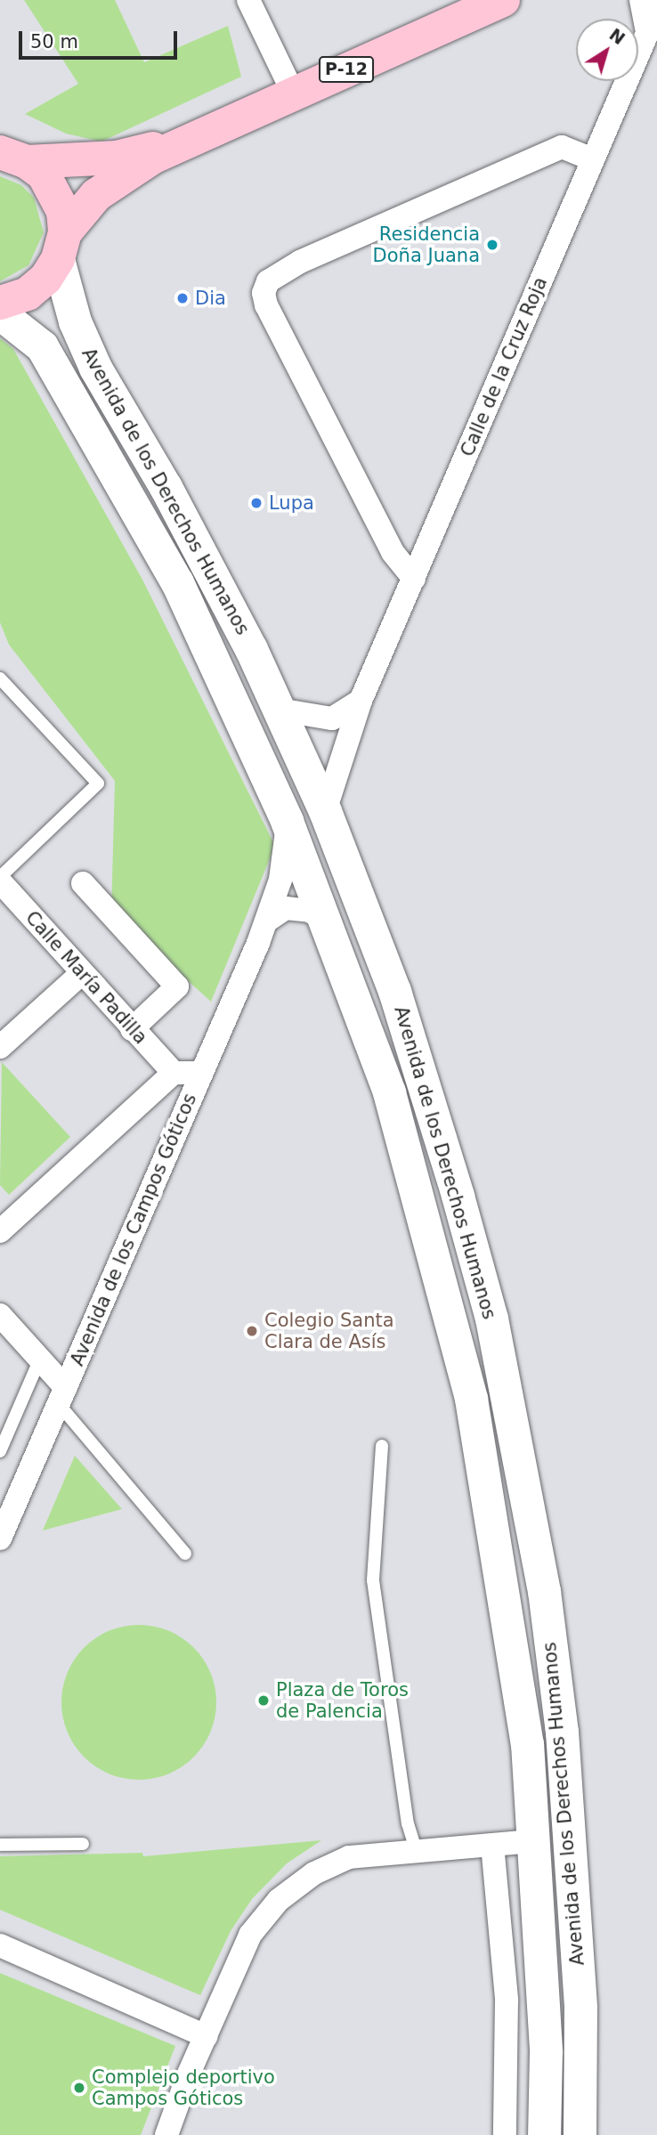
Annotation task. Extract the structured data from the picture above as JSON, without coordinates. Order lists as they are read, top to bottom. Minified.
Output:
{"streets":{"highway":["P-12"],"main road":["Avenida de los Derechos Humanos"],"street":["Calle de la Cruz Roja","Calle María Padilla","Avenida de los Campos Góticos"]},"crossings":[["Calle de la Cruz Roja","Avenida de los Derechos Humanos"],["Avenida de los Derechos Humanos","Avenida de los Campos Góticos"]],"places":["Residencia Doña Juana","Dia","Lupa","Colegio Santa Clara de Asís","Plaza de Toros de Palencia","Complejo deportivo Campos Góticos"],"scale_bar":"50 m","north":"top right"}
